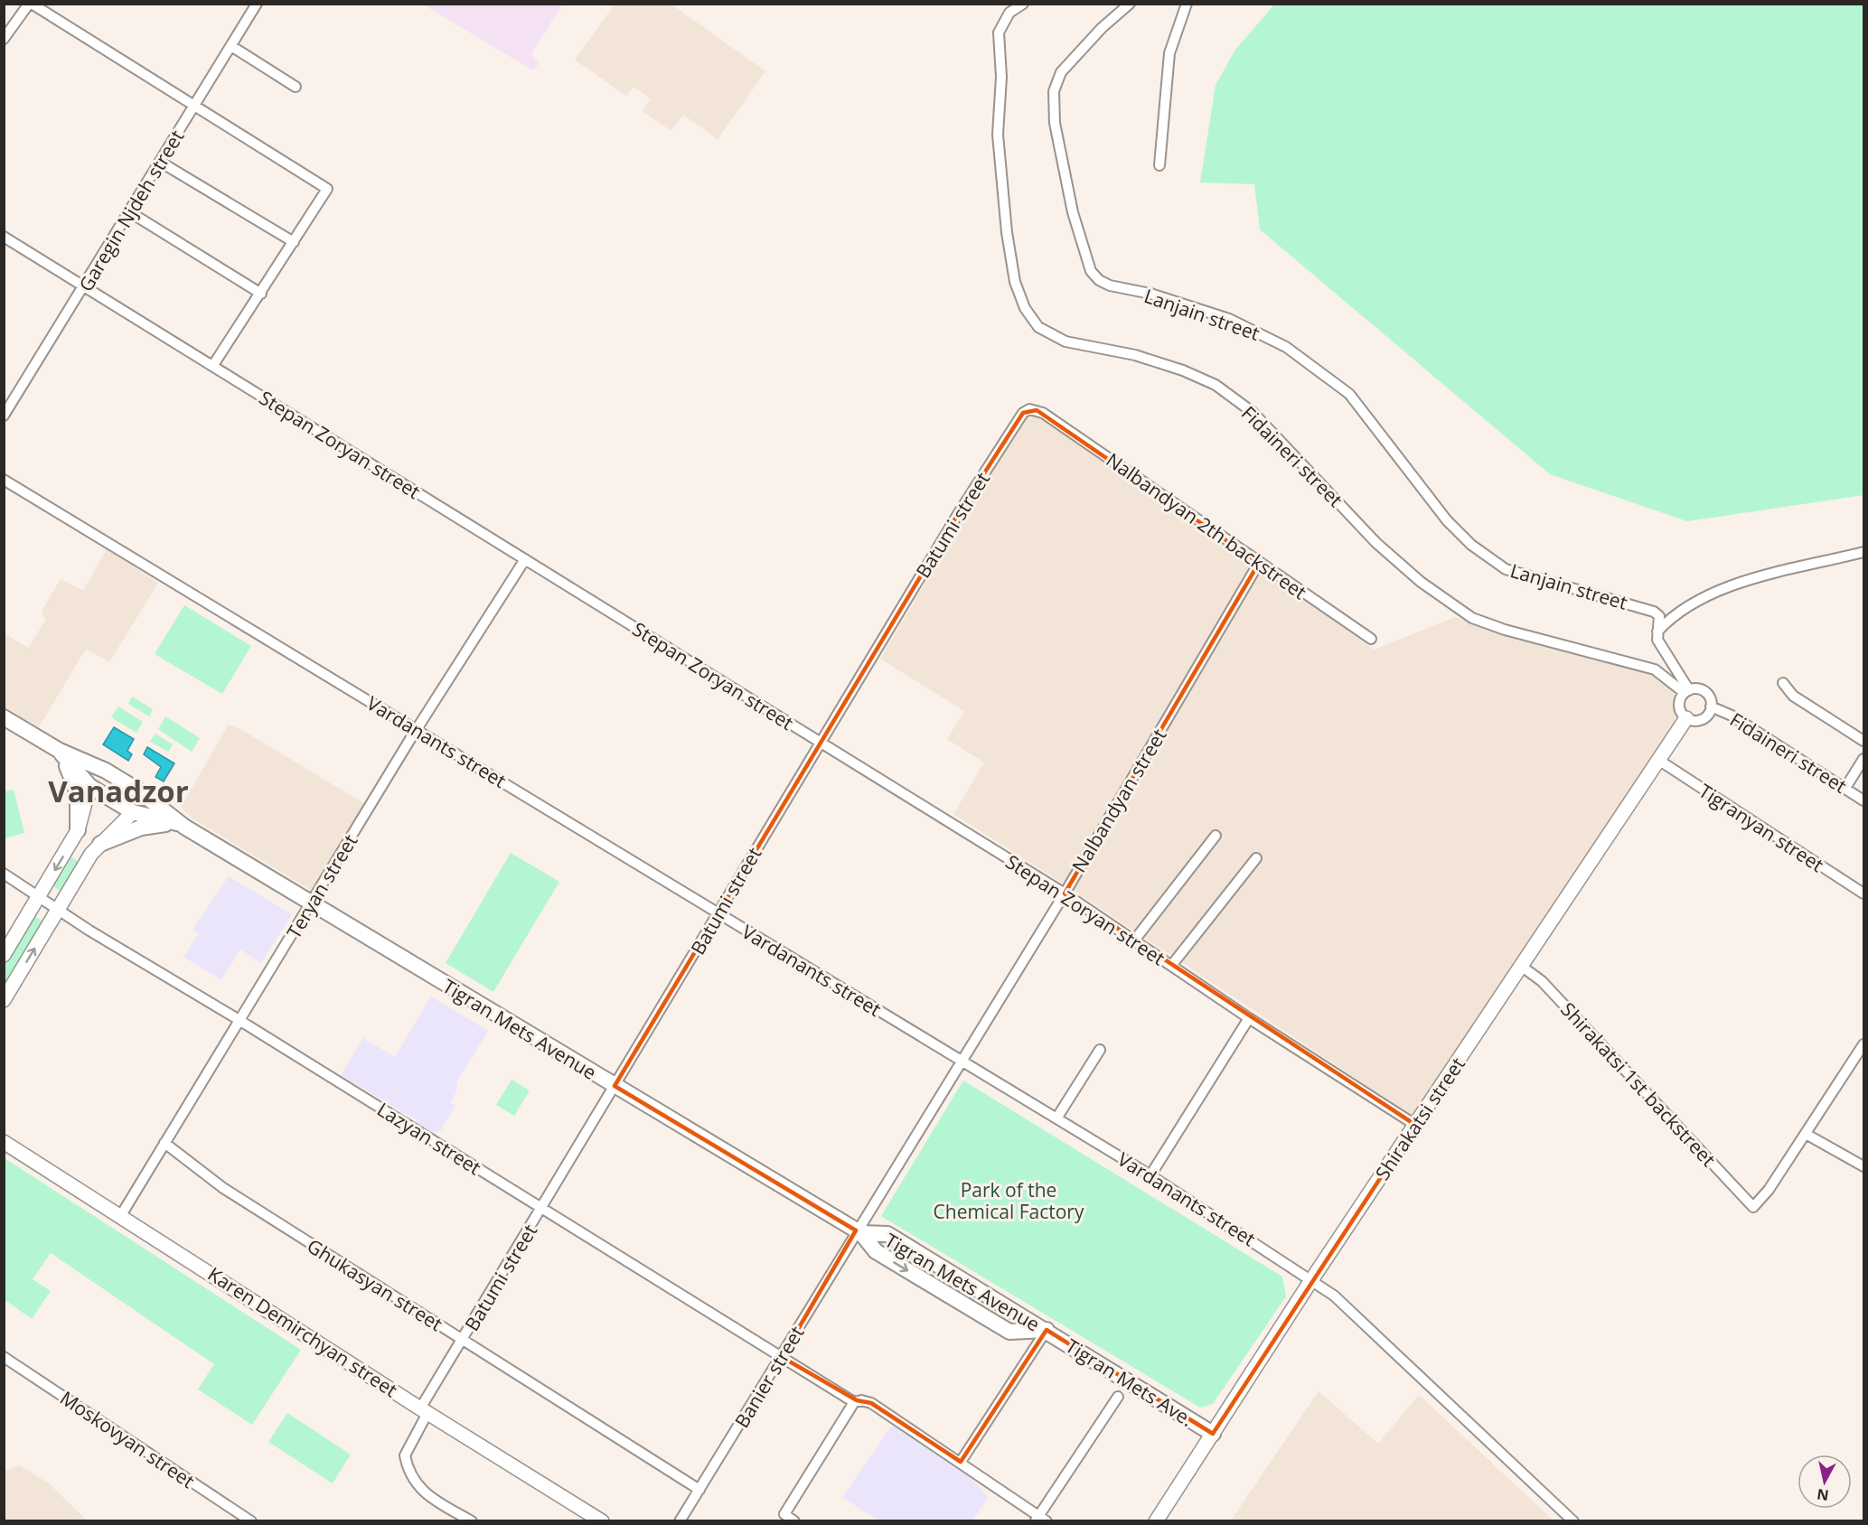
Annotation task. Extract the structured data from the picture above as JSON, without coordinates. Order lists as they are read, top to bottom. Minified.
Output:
{"streets":{"main road":["Tigran Mets Avenue","Tigran Mets Ave."],"street":["Garegin Njdeh street","Lanjain street","Stepan Zoryan street","Fidaineri street","Batumi street","Nalbandyan 2th backstreet","Vardanants street","Nalbandyan street","Tigranyan street","Teryan street","Shirakatsi 1st backstreet","Shirakatsi street","Lazyan street","Ghukasyan street","Karen Demirchyan street","Banier street","Moskovyan street"]},"crossings":[["Garegin Njdeh street","Stepan Zoryan street"],["Lanjain street","Fidaineri street"],["Lanjain street","Shirakatsi street"],["Stepan Zoryan street","Batumi street"],["Stepan Zoryan street","Nalbandyan street"],["Stepan Zoryan street","Teryan street"],["Stepan Zoryan street","Shirakatsi street"],["Fidaineri street","Shirakatsi street"],["Batumi street","Nalbandyan 2th backstreet"],["Batumi street","Vardanants street"],["Batumi street","Tigran Mets Avenue"],["Batumi street","Lazyan street"],["Batumi street","Ghukasyan street"],["Batumi street","Karen Demirchyan street"],["Nalbandyan 2th backstreet","Nalbandyan street"],["Vardanants street","Nalbandyan street"],["Vardanants street","Teryan street"],["Vardanants street","Shirakatsi street"],["Nalbandyan street","Tigran Mets Avenue"],["Nalbandyan street","Banier street"],["Tigranyan street","Shirakatsi street"],["Teryan street","Tigran Mets Avenue"],["Teryan street","Lazyan street"],["Teryan street","Ghukasyan street"],["Teryan street","Karen Demirchyan street"],["Tigran Mets Avenue","Banier street"],["Tigran Mets Avenue","Tigran Mets Ave."],["Shirakatsi 1st backstreet","Shirakatsi street"],["Shirakatsi street","Tigran Mets Ave."],["Lazyan street","Banier street"],["Ghukasyan street","Banier street"]],"districts":["Vanadzor"],"parks":["Park of the Chemical Factory"],"north":"bottom"}
